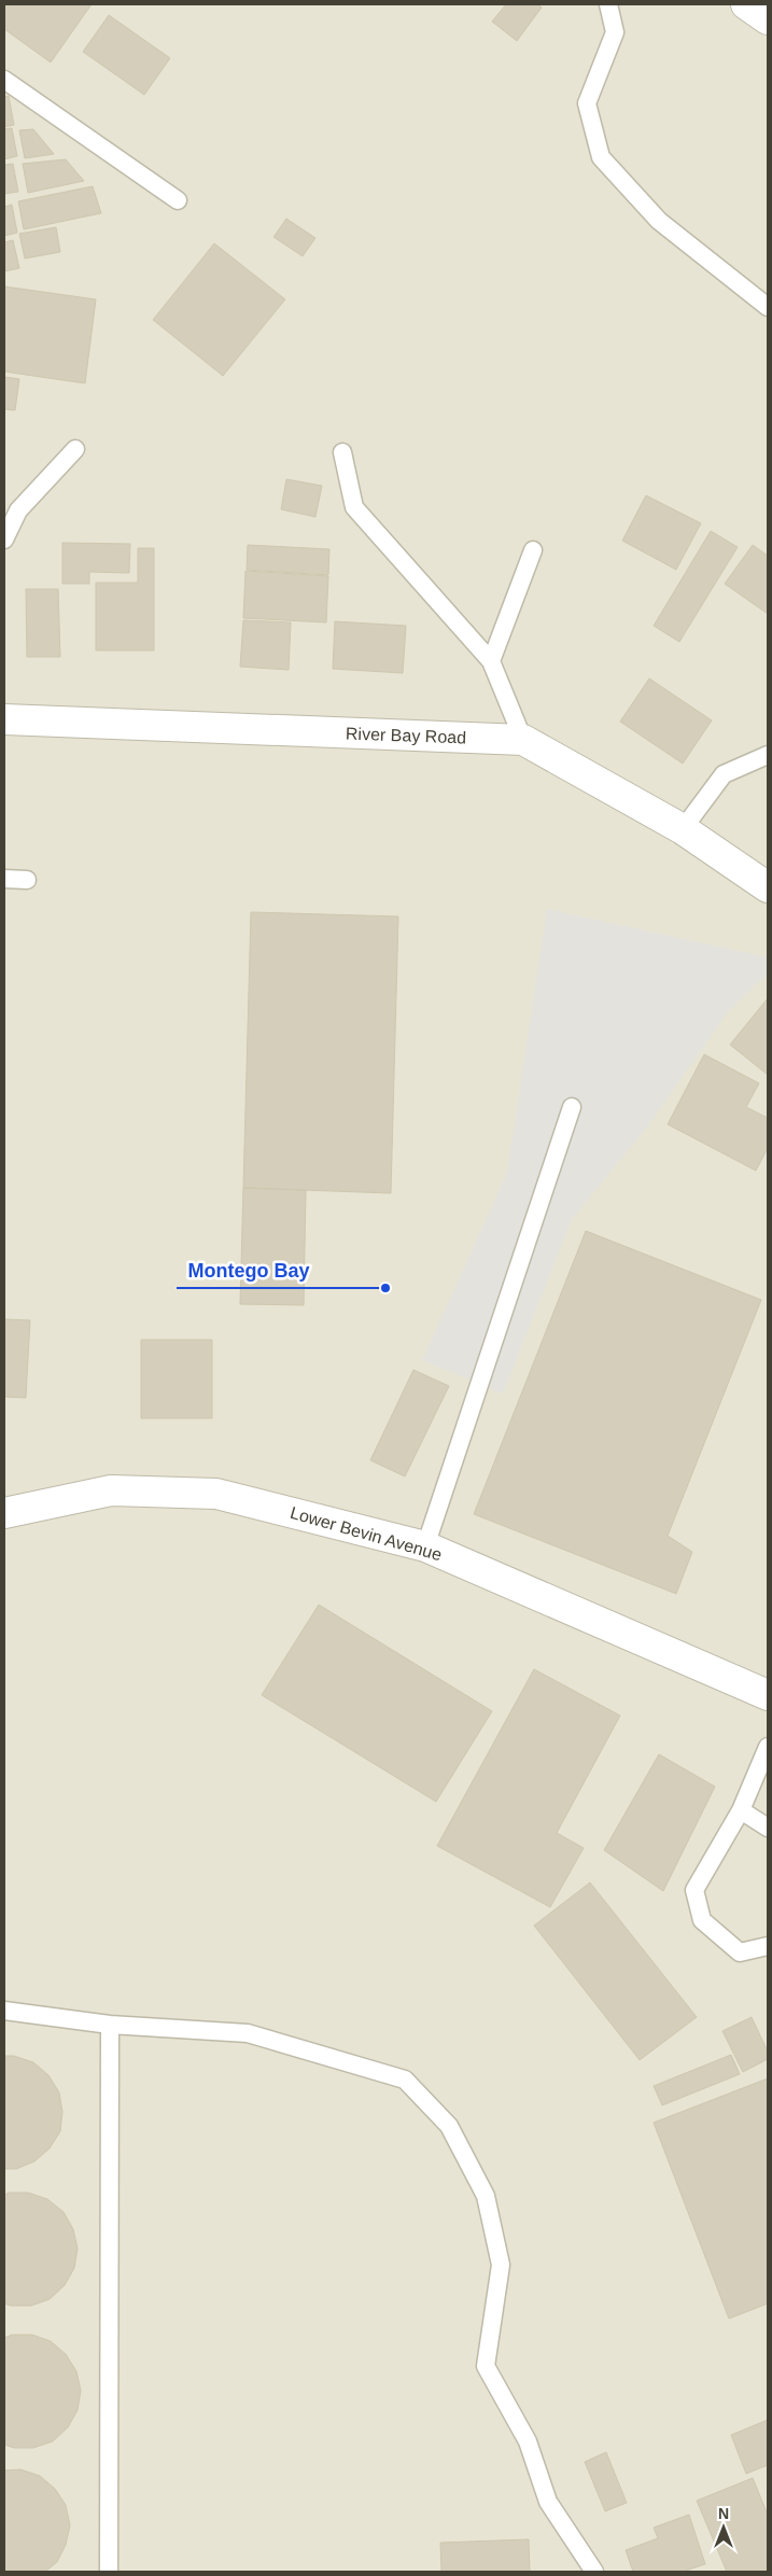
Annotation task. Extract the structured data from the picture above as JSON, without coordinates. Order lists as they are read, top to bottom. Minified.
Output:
{"streets":{"street":["River Bay Road","Lower Bevin Avenue"]},"places":["Montego Bay"],"north":"top"}
